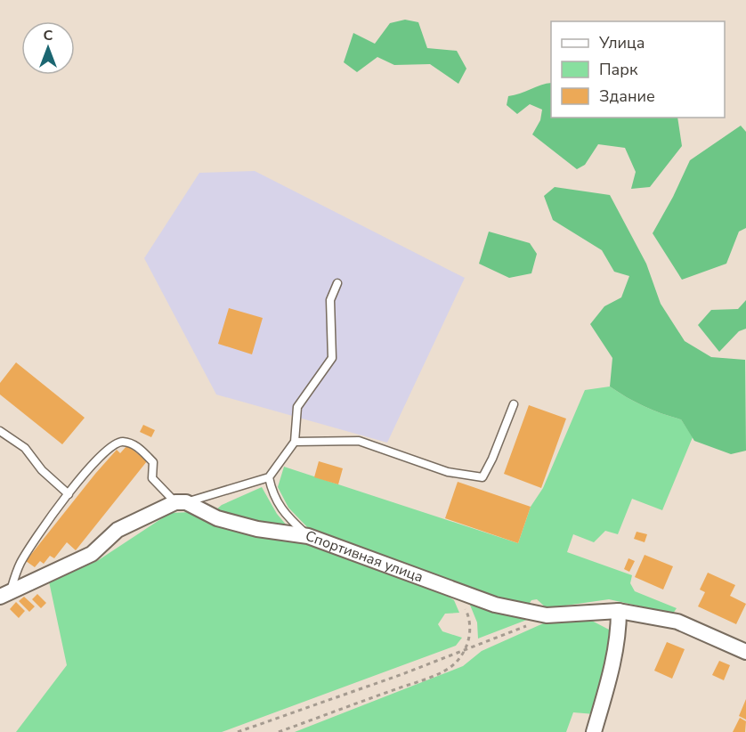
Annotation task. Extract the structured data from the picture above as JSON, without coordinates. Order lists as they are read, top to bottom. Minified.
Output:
{"streets":{"street":["Спортивная улица"]},"legend":["Улица","Парк","Здание"],"north":"top"}
